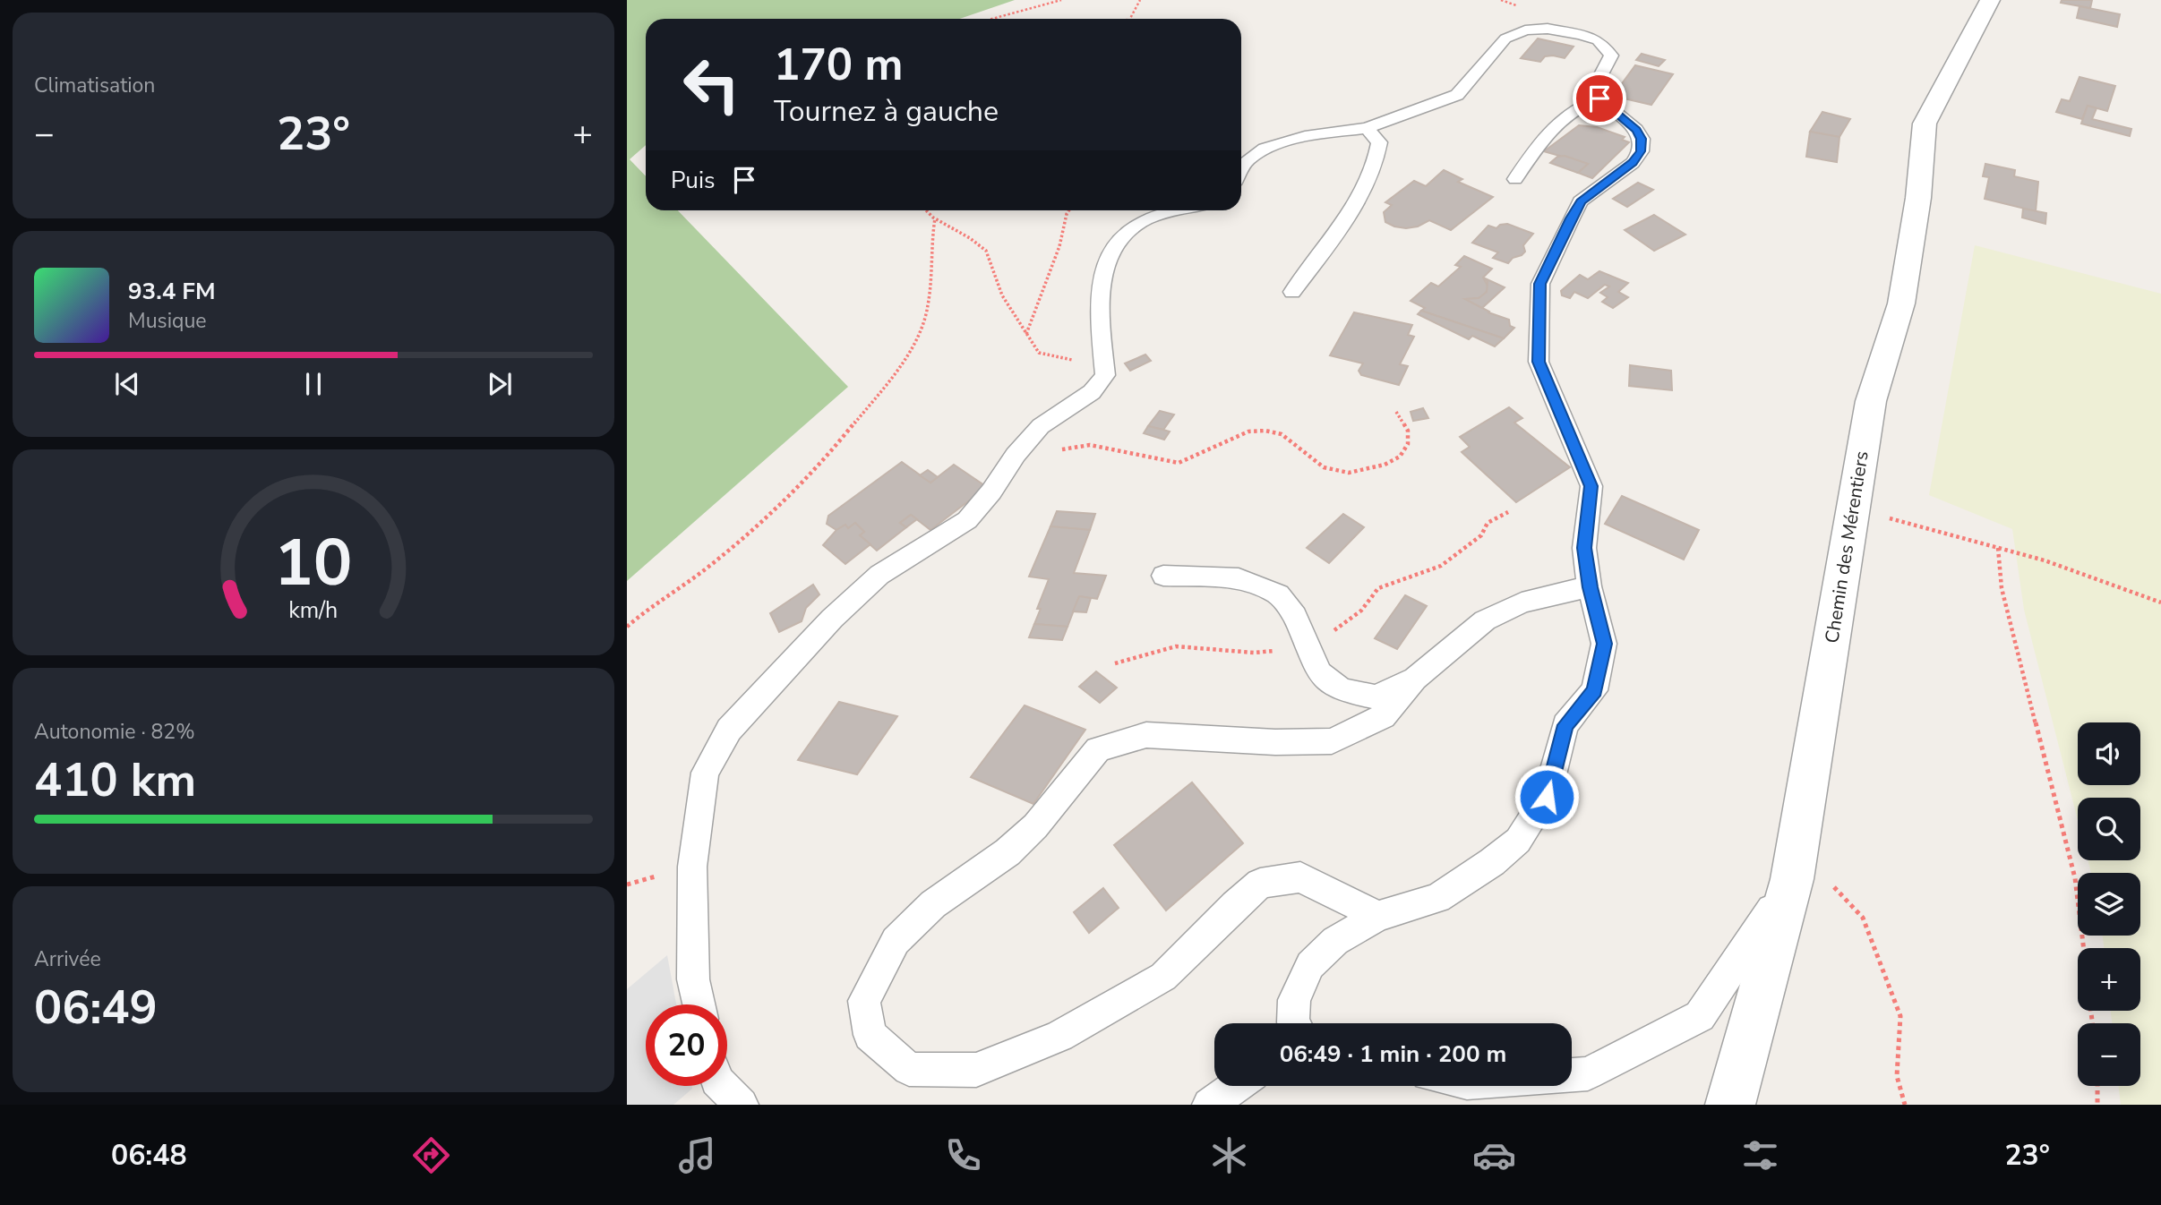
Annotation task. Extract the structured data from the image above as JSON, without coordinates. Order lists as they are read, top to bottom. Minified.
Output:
{"streets":{"street":["Chemin des Mérentiers"]},"page":{"tile":["Climatisation",["Autonomie · 82%","410 km"],["Arrivée","06:49"]],"turn":["170 m","Tournez à gauche"],"heat":["−","23°","+"],"then":"Puis","song":["93.4 FM","Musique"],"map_buttons":["+","−"],"limit":"20","trip":"06:49 · 1 min · 200 m","tabs":["06:48","23°"],"gauge":["10","km/h"]}}
